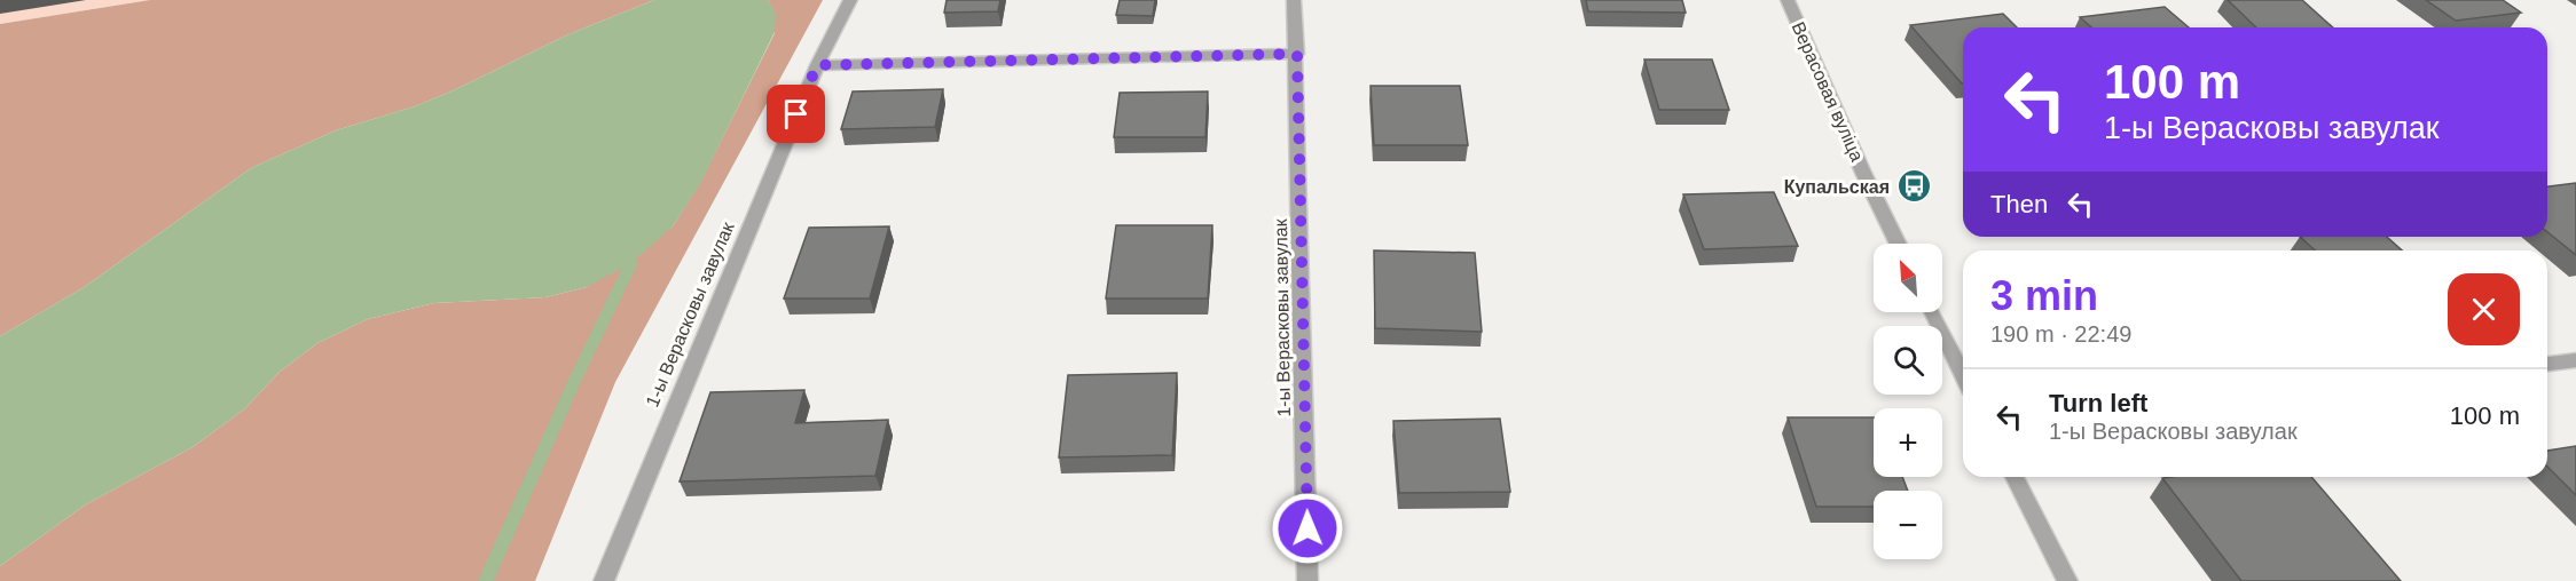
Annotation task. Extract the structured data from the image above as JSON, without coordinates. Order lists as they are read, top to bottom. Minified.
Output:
{"streets":{"street":["Верасовая вуліца","1-ы Верасковы завулак"]},"places":{"bus stop":["Купальская"]},"north":"top left","page":{"turn":["100 m","1-ы Верасковы завулак"],"then":"Then","map_buttons":["+","−"],"heading":["3 min","190 m · 22:49"],"list":[{"name":"Turn left","note":"1-ы Верасковы завулак","value":"100 m"}]}}
